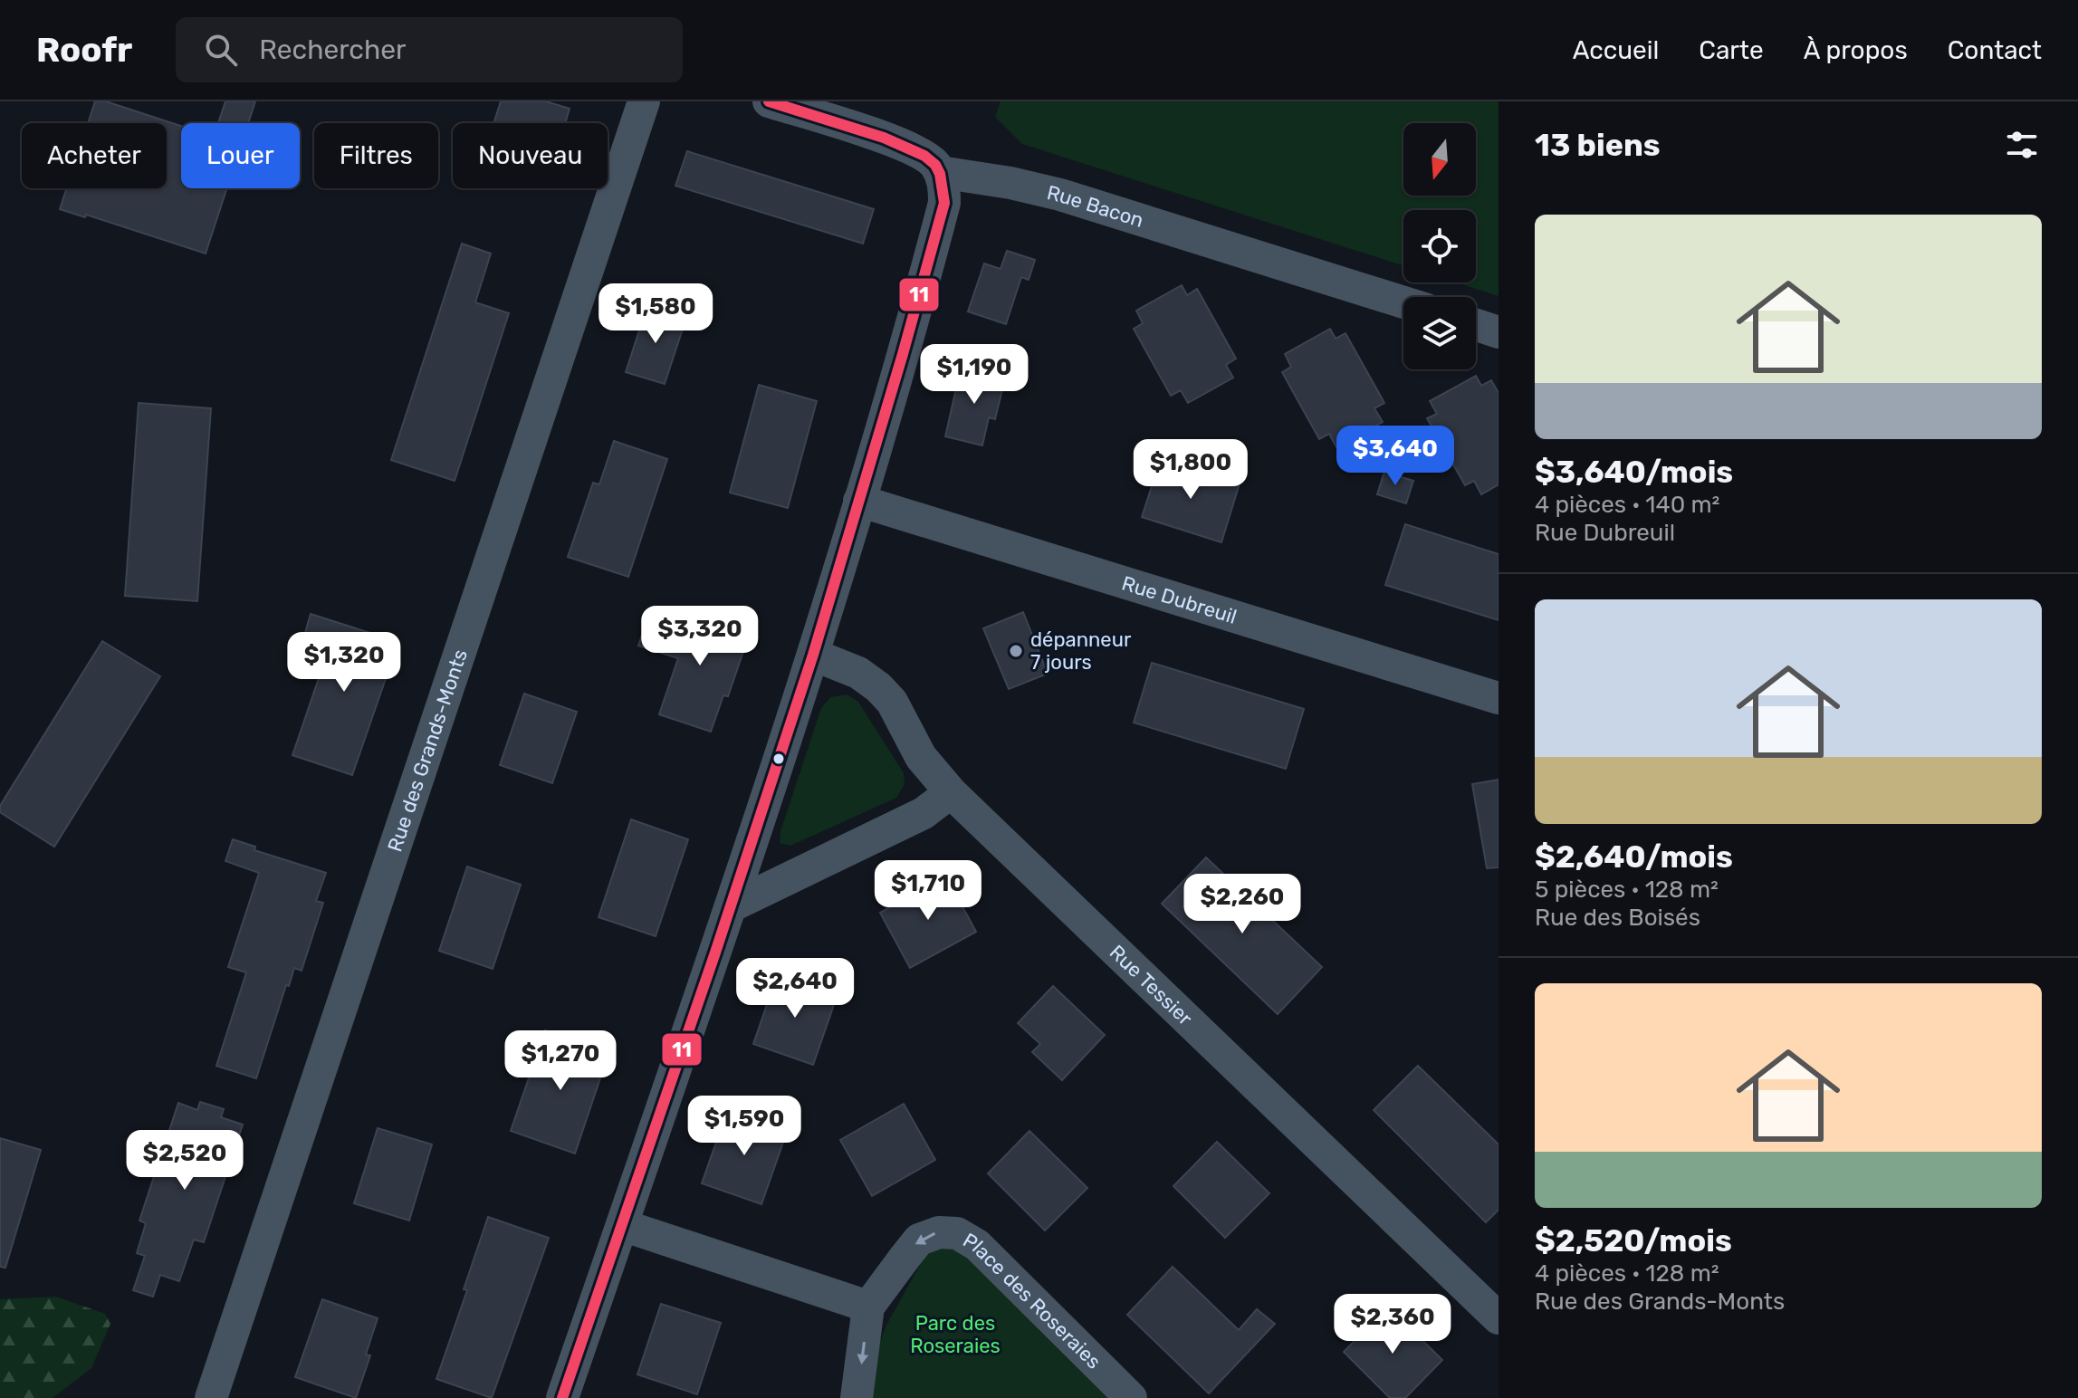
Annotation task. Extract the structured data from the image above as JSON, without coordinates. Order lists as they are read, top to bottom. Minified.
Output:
{"streets":{"street":["Rue Bacon","Rue Dubreuil","Rue des Grands-Monts","Rue Tessier","Place des Roseraies"]},"parks":["Parc des Roseraies"],"places":["dépanneur 7 jours"],"lines":["transit line 11"],"north":"bottom","page":{"header":"Roofr","search":"Rechercher","nav":["Accueil","Carte","À propos","Contact"],"heading":"13 biens","chip":["Acheter","Louer","Filtres","Nouveau"],"list":[{"name":"$3,640/mois","note":"4 pièces · 140 m² · Rue Dubreuil"},{"name":"$2,640/mois","note":"5 pièces · 128 m² · Rue des Boisés"},{"name":"$2,520/mois","note":"4 pièces · 128 m² · Rue des Grands-Monts"}],"price":["$1,580","$1,190","$3,640","$1,800","$3,320","$1,320","$1,710","$2,260","$2,640","$1,270","$1,590","$2,520","$2,360"]}}
